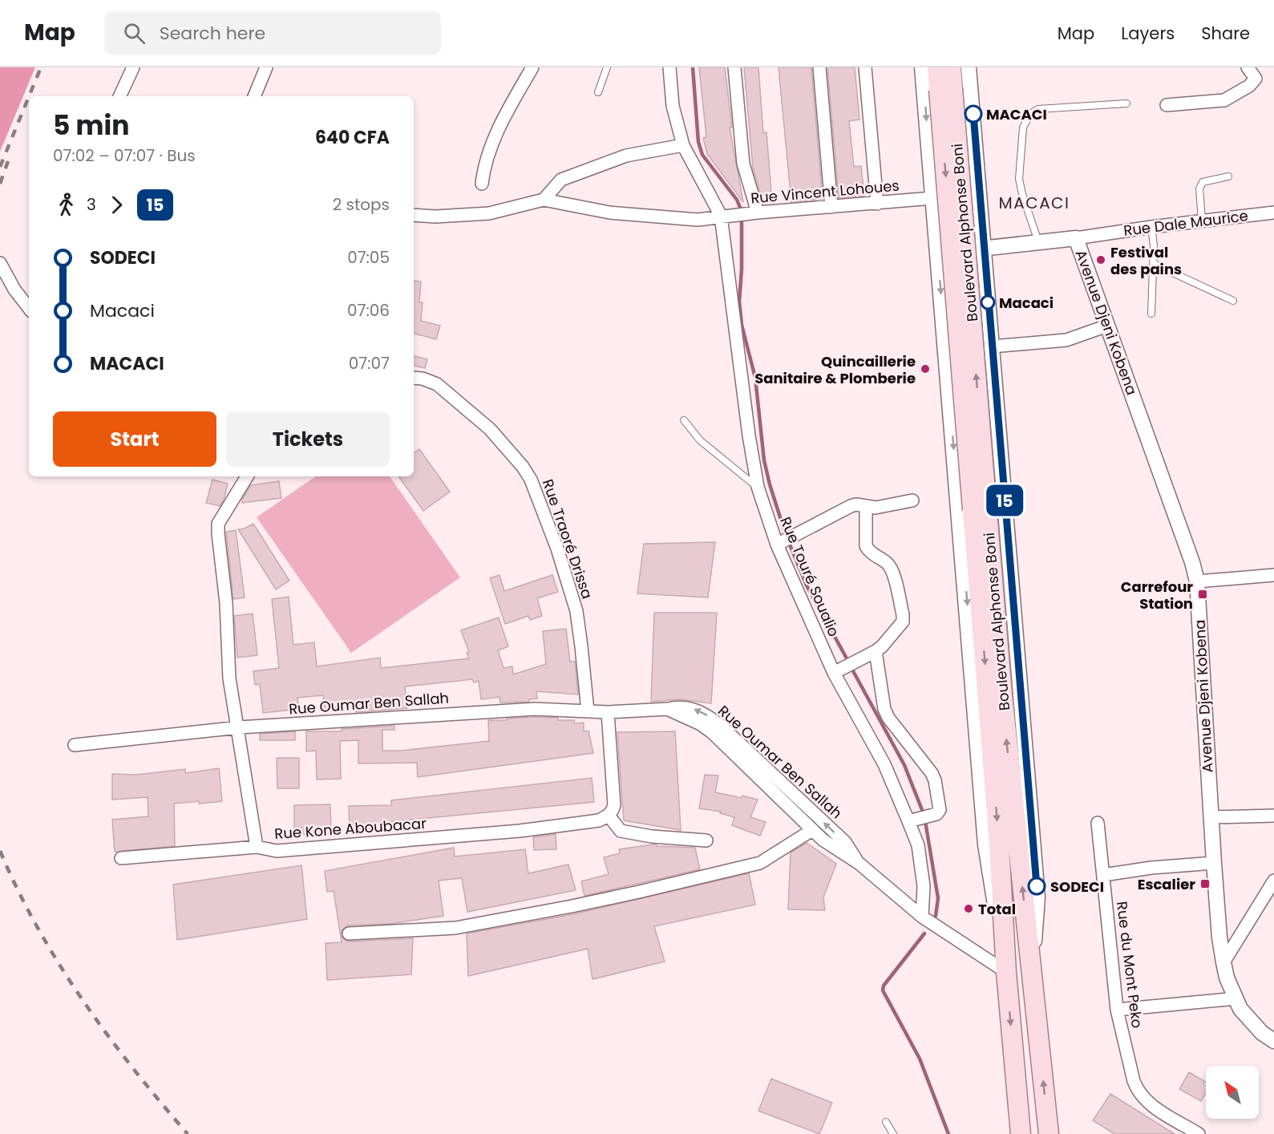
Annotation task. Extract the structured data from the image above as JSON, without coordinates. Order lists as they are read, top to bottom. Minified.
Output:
{"streets":{"main road":["Boulevard Alphonse Boni"],"street":["Rue Vincent Lohoues","Rue Dale Maurice","Avenue Djeni Kobena","Rue Traoré Drissa","Rue Touré Soualio","Rue Oumar Ben Sallah","Rue Kone Aboubacar","Rue du Mont Peko"]},"crossings":[["Rue Vincent Lohoues","Boulevard Alphonse Boni"],["Rue Vincent Lohoues","Rue Touré Soualio"],["Rue Dale Maurice","Boulevard Alphonse Boni"],["Rue Dale Maurice","Avenue Djeni Kobena"],["Boulevard Alphonse Boni","Rue Oumar Ben Sallah"],["Rue Traoré Drissa","Rue Oumar Ben Sallah"],["Rue Touré Soualio","Rue Oumar Ben Sallah"],["Rue Oumar Ben Sallah","Rue Kone Aboubacar"]],"districts":["MACACI"],"places":{"other":["MACACI","Festival des pains","Macaci","Quincaillerie Sanitaire & Plomberie","SODECI","Total"],"transit":["Carrefour Station","Escalier"]},"lines":["bus line 15"],"north":"top left","page":{"header":"Map","search":"Search here","nav":["Map","Layers","Share"],"on_map":"15","heading":["5 min","07:02 – 07:07 · Bus","640 CFA"],"legs":["3","15","2 stops"],"list":[{"name":"SODECI","value":"07:05"},{"name":"Macaci","value":"07:06"},{"name":"MACACI","value":"07:07"}],"buttons":["Start","Tickets"]}}
